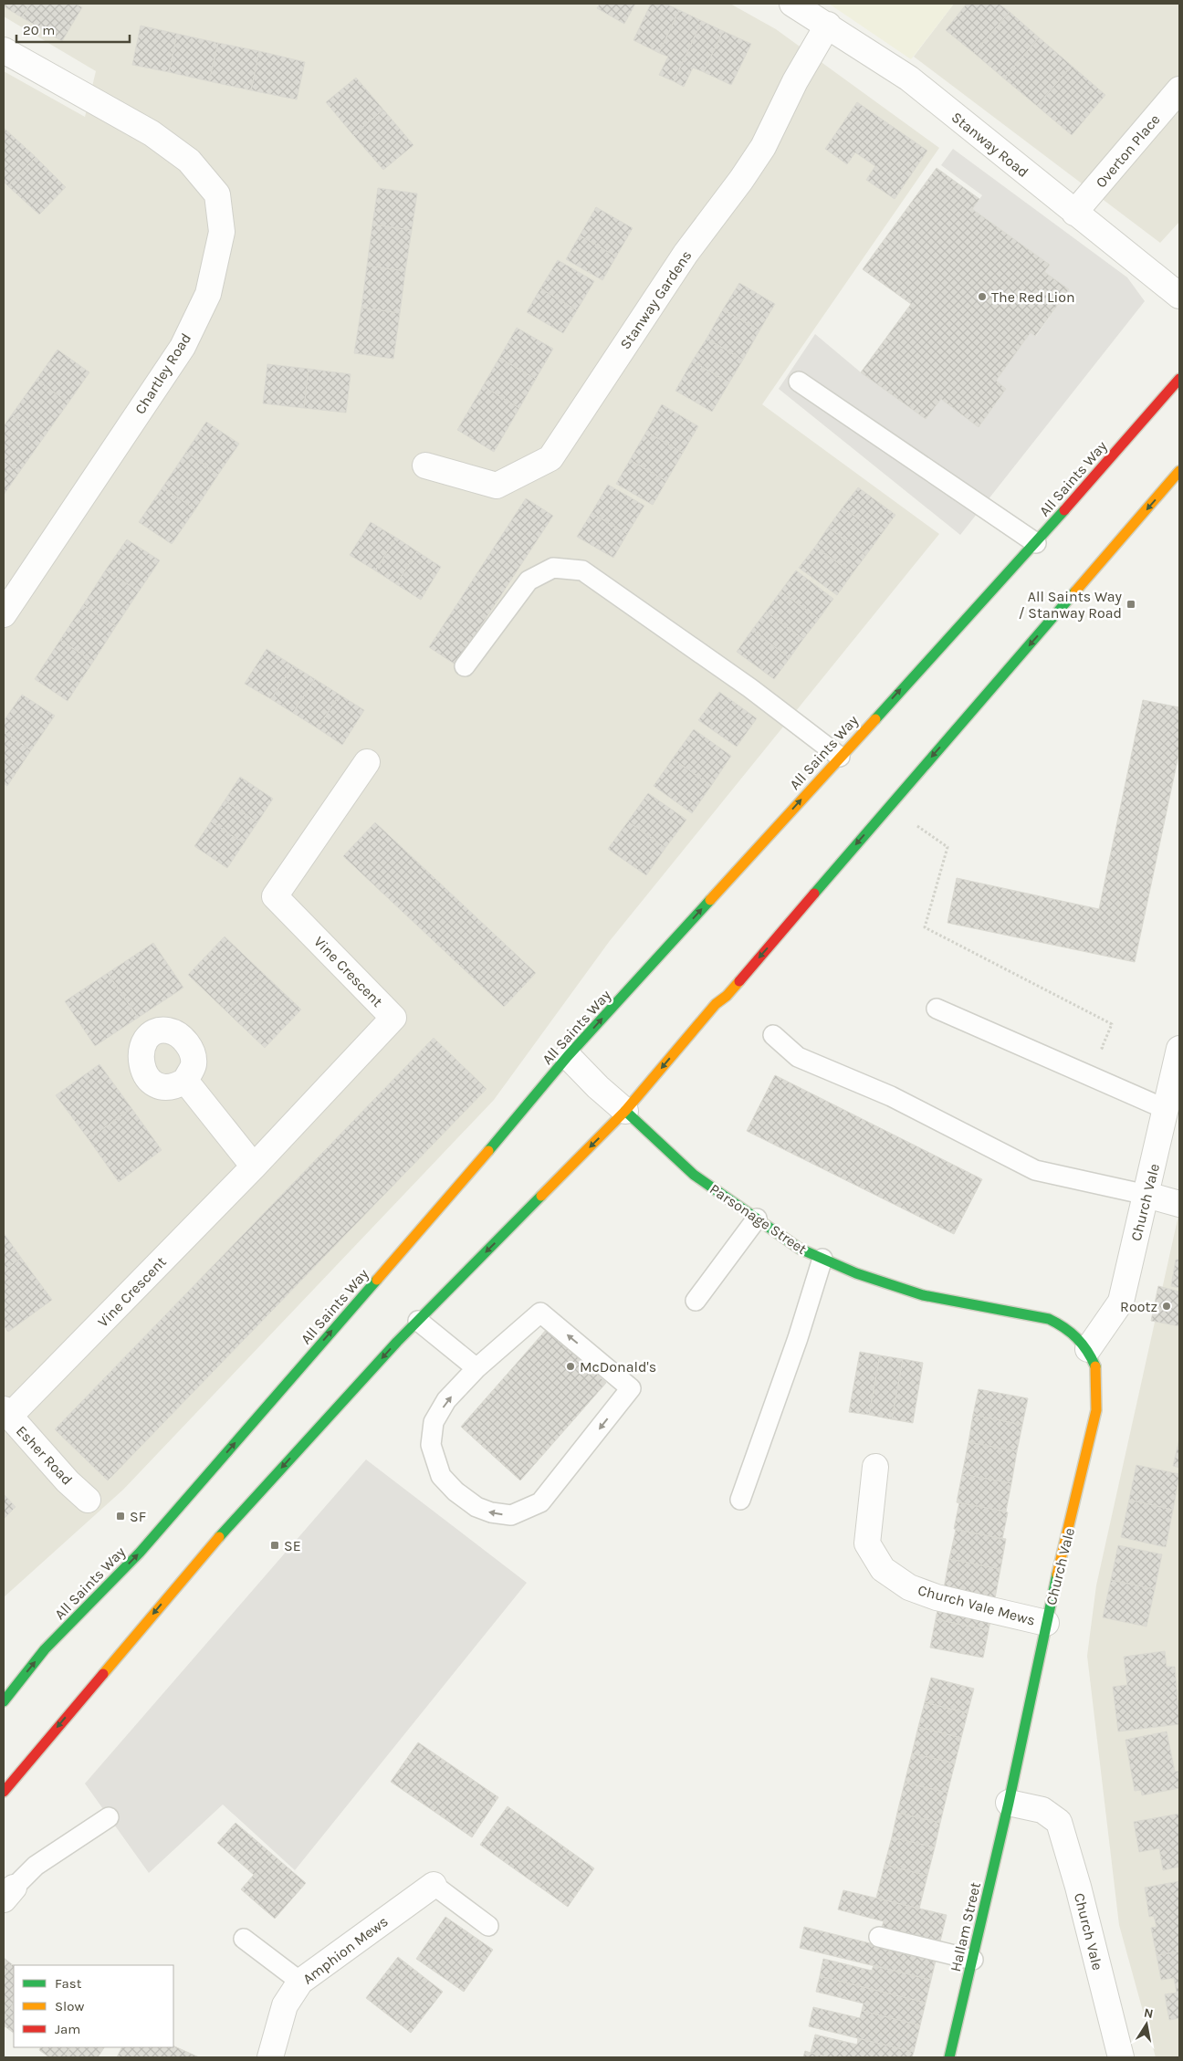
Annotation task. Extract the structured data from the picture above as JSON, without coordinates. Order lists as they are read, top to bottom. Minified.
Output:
{"streets":{"main road":["All Saints Way","Church Vale","Parsonage Street","Hallam Street"],"street":["Stanway Road","Overton Place","Stanway Gardens","Chartley Road","Vine Crescent","Esher Road","Church Vale Mews","Amphion Mews"]},"crossings":[["Stanway Road","Overton Place"],["Stanway Road","Stanway Gardens"],["All Saints Way","Parsonage Street"],["Vine Crescent","Esher Road"],["Church Vale","Parsonage Street"],["Church Vale","Church Vale Mews"],["Church Vale","Hallam Street"]],"places":{"other":["The Red Lion","Rootz","McDonald's"],"transit":["All Saints Way / Stanway Road","SF","SE"]},"legend":["Fast","Slow","Jam"],"scale_bar":"20 m","north":"top"}
